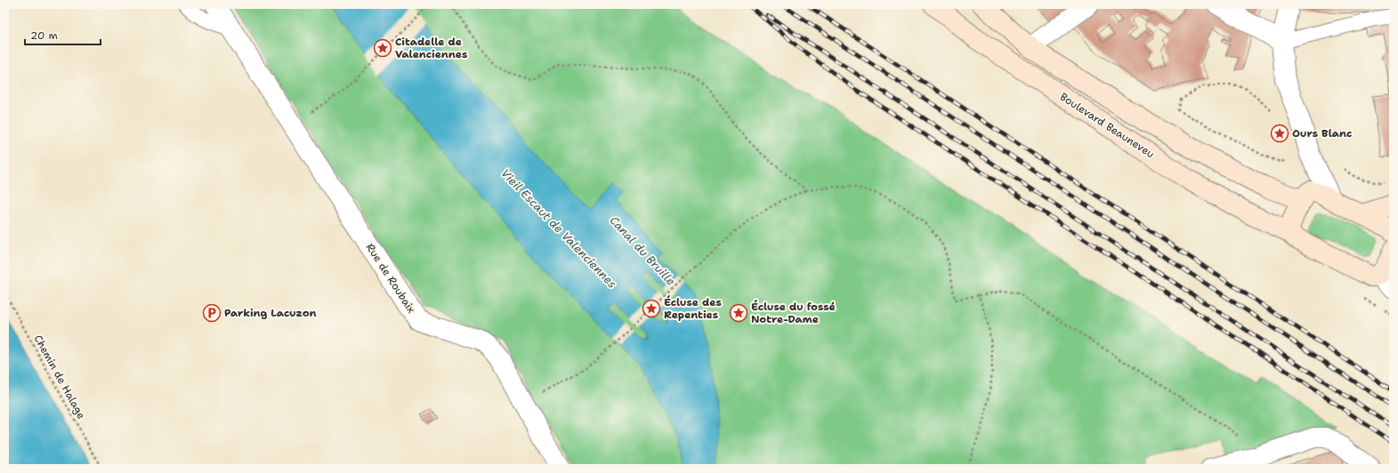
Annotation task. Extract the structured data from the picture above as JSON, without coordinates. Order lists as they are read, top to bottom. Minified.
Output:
{"streets":{"main road":["Boulevard Beauneveu"],"street":["Rue de Roubaix"],"path":["Chemin de Halage"]},"water":["Vieil Escaut de Valenciennes","Canal du Bruille"],"places":{"place":["Citadelle de Valenciennes","Ours Blanc","Écluse des Repenties","Écluse du fossé Notre-Dame"],"parking":["Parking Lacuzon"]},"scale_bar":"20 m"}
